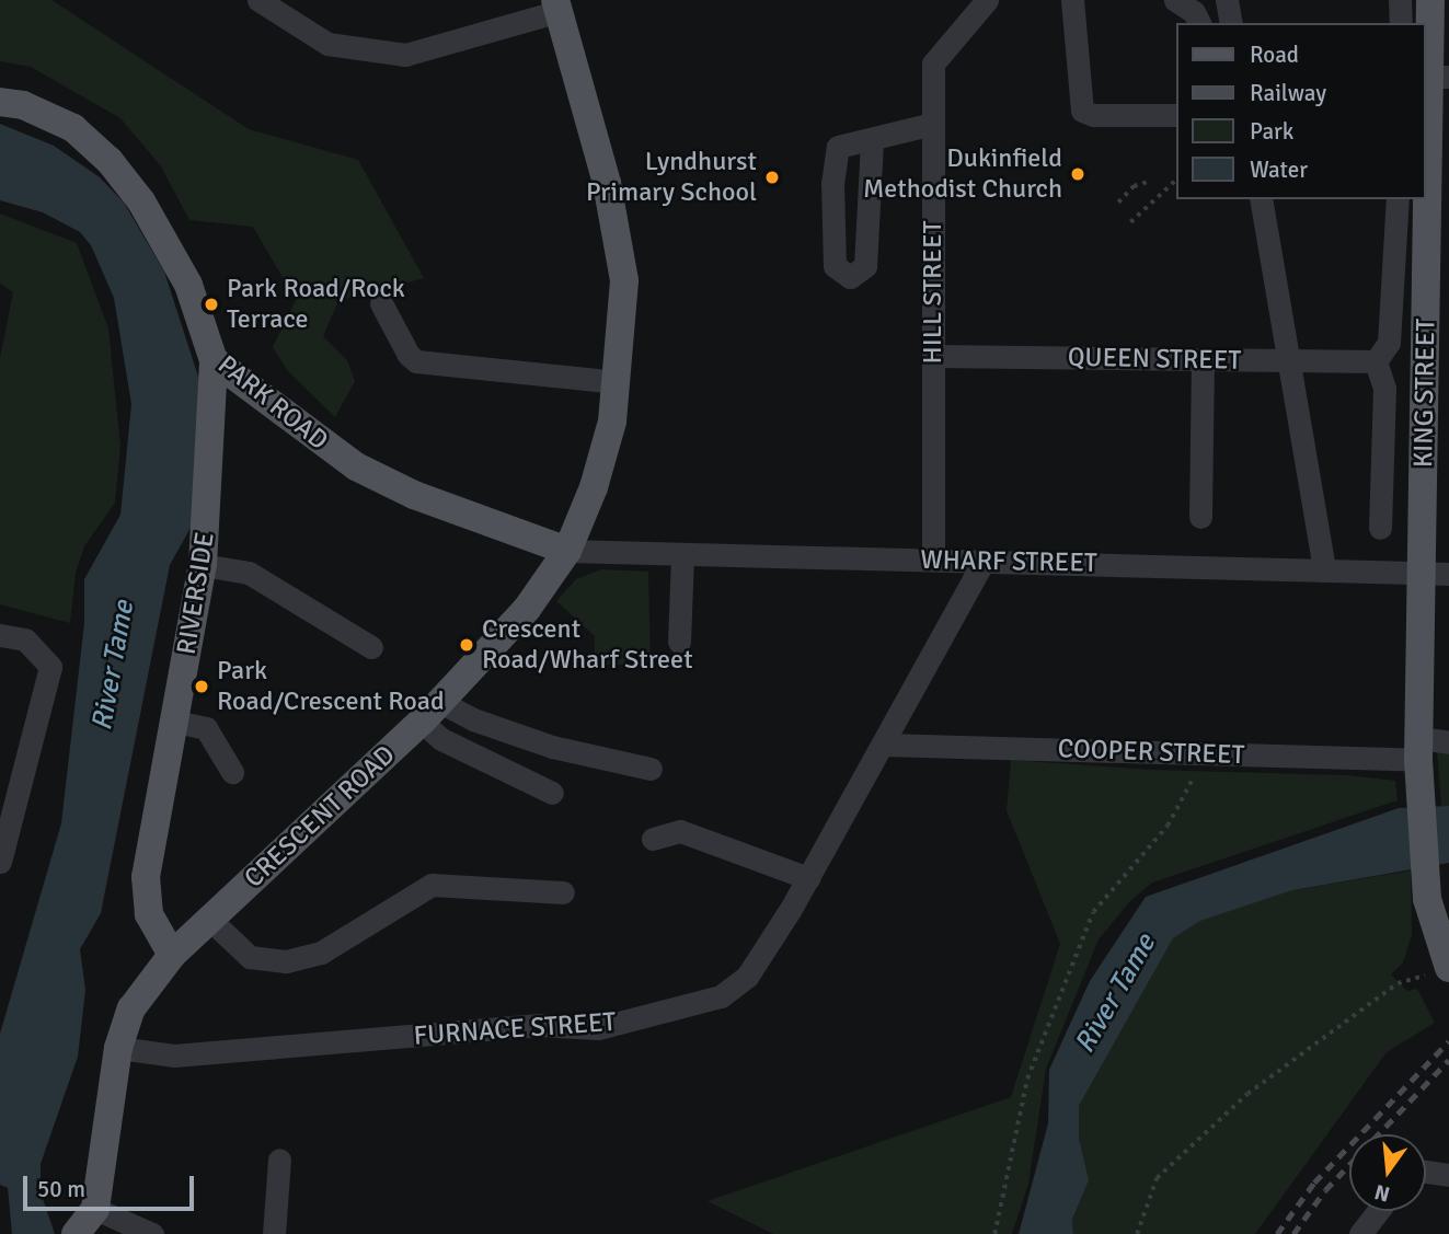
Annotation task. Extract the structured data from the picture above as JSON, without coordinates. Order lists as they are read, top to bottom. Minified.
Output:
{"streets":{"main road":["KING STREET","PARK ROAD","RIVERSIDE","CRESCENT ROAD"],"street":["HILL STREET","QUEEN STREET","WHARF STREET","COOPER STREET","FURNACE STREET"]},"crossings":[["HILL STREET","QUEEN STREET"],["HILL STREET","WHARF STREET"],["KING STREET","WHARF STREET"],["KING STREET","COOPER STREET"],["PARK ROAD","WHARF STREET"],["PARK ROAD","RIVERSIDE"],["PARK ROAD","CRESCENT ROAD"],["WHARF STREET","CRESCENT ROAD"],["WHARF STREET","FURNACE STREET"],["RIVERSIDE","CRESCENT ROAD"],["COOPER STREET","FURNACE STREET"],["CRESCENT ROAD","FURNACE STREET"]],"water":["River Tame"],"places":["Dukinfield Methodist Church","Lyndhurst Primary School","Park Road/Rock Terrace","Crescent Road/Wharf Street","Park Road/Crescent Road"],"legend":["Road","Railway","Park","Water"],"scale_bar":"50 m","north":"bottom"}
